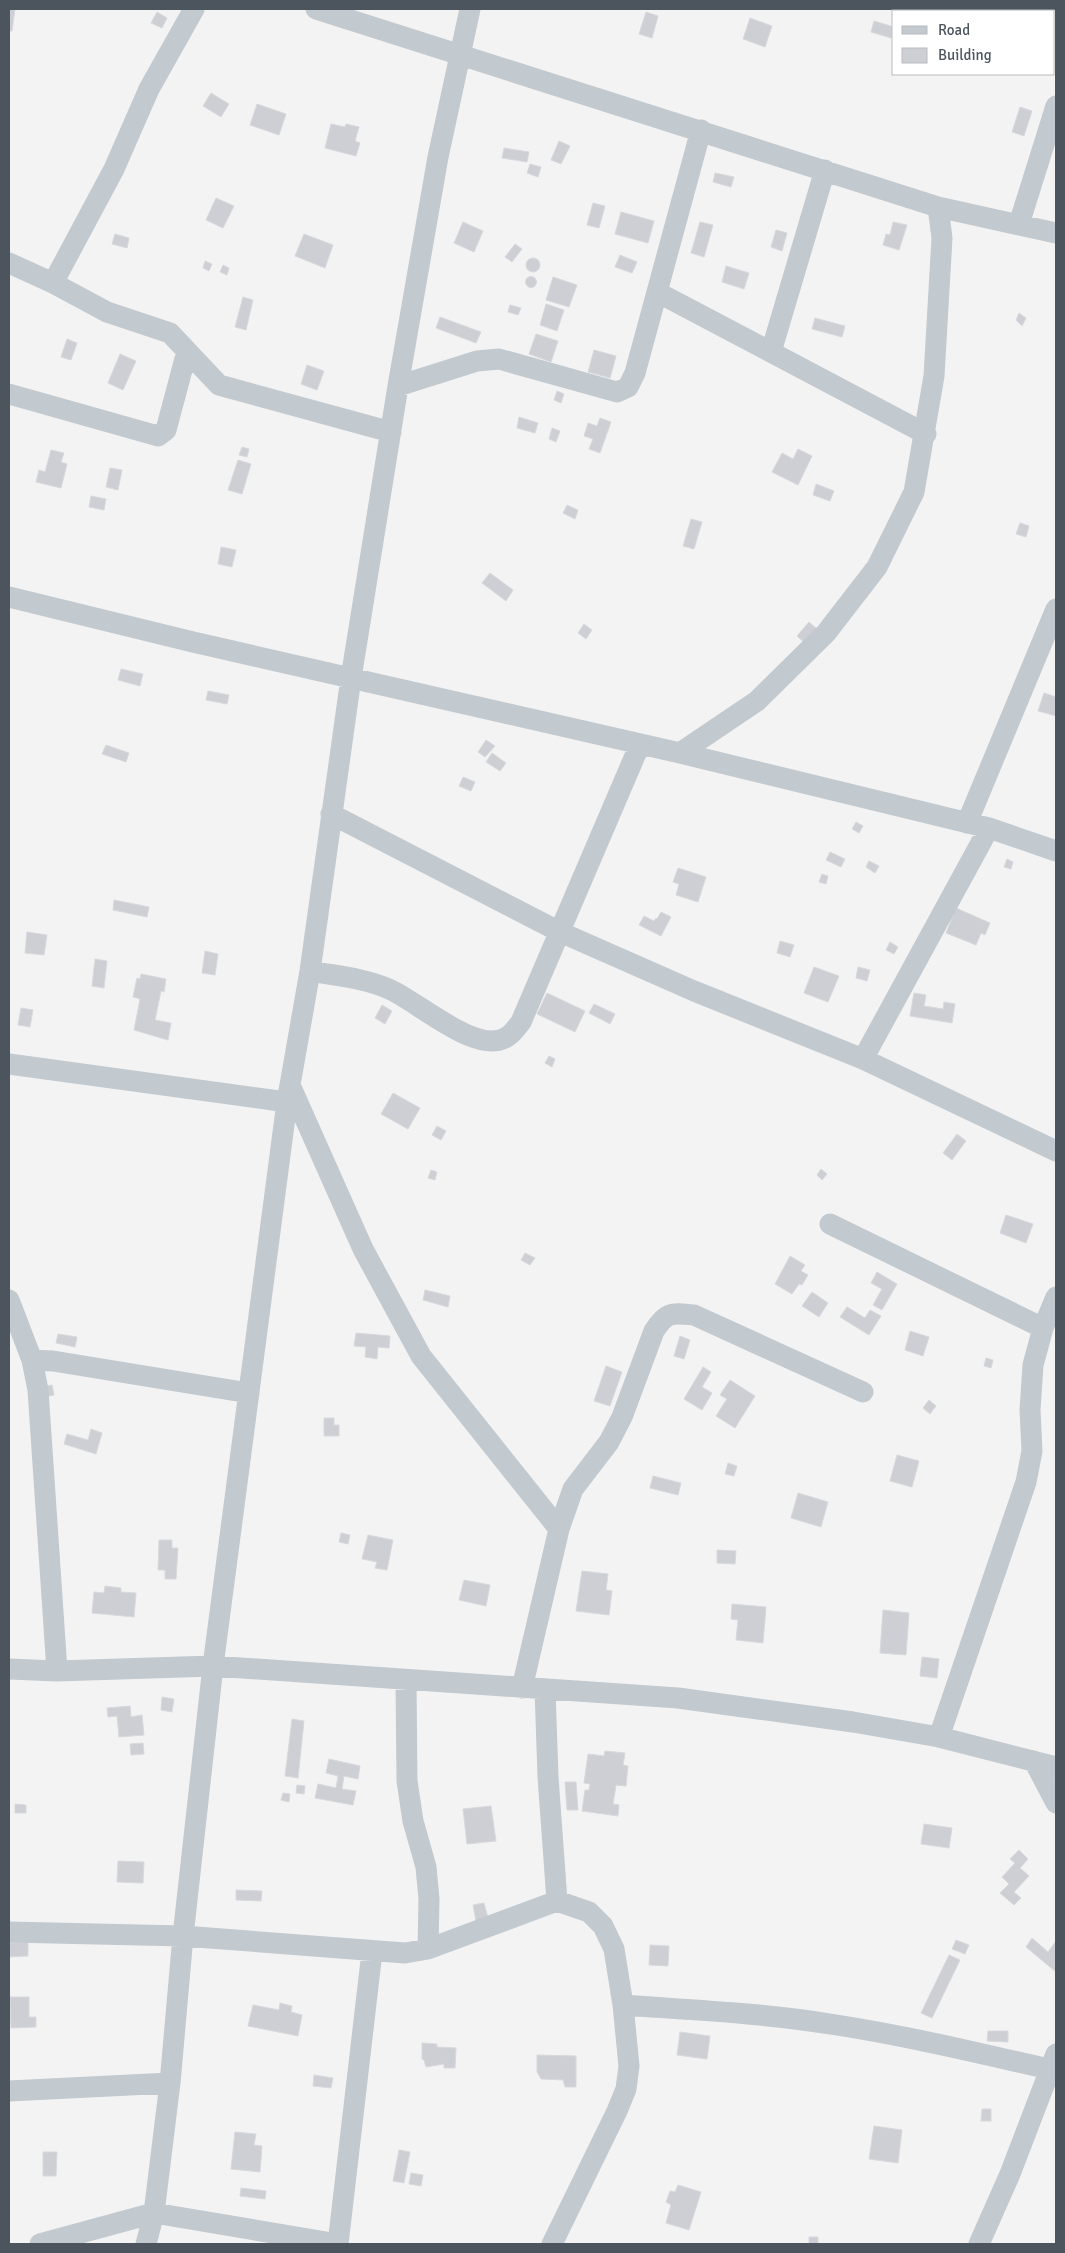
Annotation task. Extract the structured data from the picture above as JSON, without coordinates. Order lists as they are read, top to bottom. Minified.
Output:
{"legend":["Road","Building"]}
